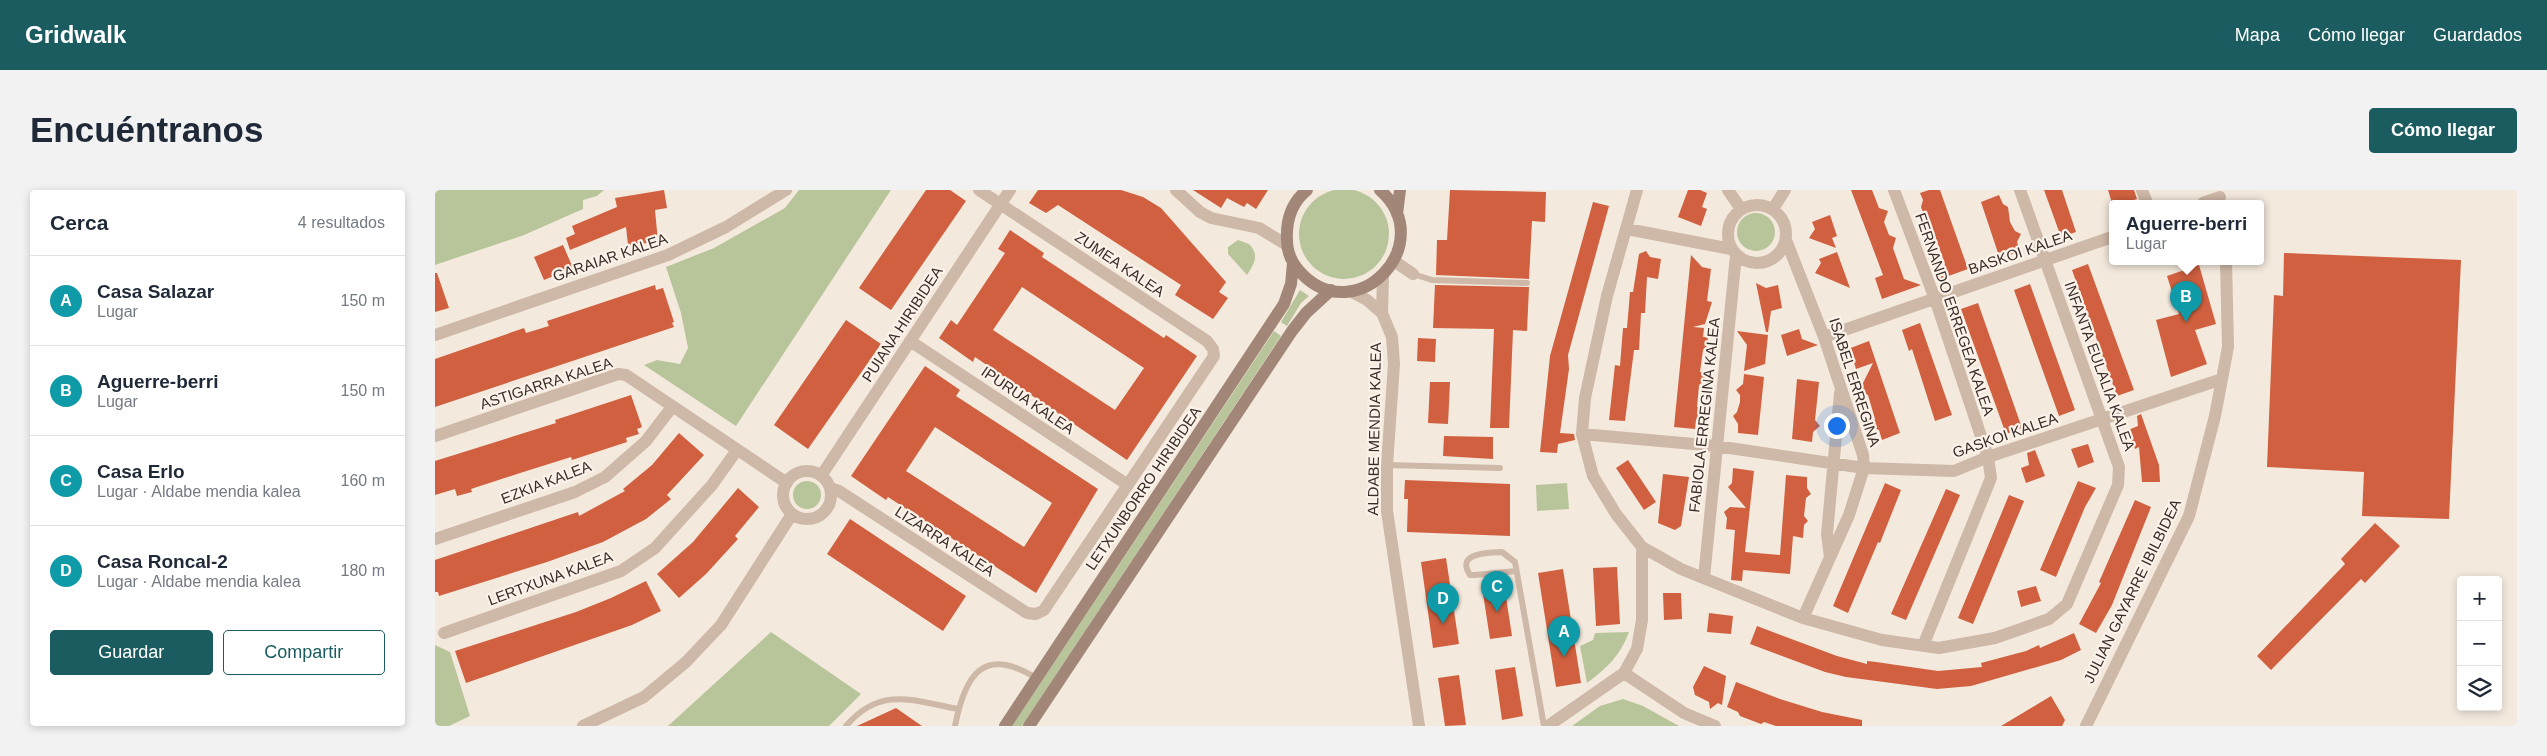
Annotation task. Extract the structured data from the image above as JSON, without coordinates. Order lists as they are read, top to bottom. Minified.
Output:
{"streets":{"main road":["LETXUNBORRO HIRIBIDEA"],"street":["BASKOI KALEA","GARAIAR KALEA","ZUMEA KALEA","FERNANDO ERREGEA KALEA","PUIANA HIRIBIDEA","INFANTA EULALIA KALEA","ISABEL ERREGINA","ASTIGARRA KALEA","IPURUA KALEA","FABIOLA ERREGINA KALEA","ALDABE MENDIA KALEA","GASKOI KALEA","EZKIA KALEA","LIZARRA KALEA","LERTXUNA KALEA","JULIAN GAYARRE IBILBIDEA"]},"crossings":[["BASKOI KALEA","FERNANDO ERREGEA KALEA"],["BASKOI KALEA","INFANTA EULALIA KALEA"],["BASKOI KALEA","ISABEL ERREGINA"],["ZUMEA KALEA","PUIANA HIRIBIDEA"],["ZUMEA KALEA","LETXUNBORRO HIRIBIDEA"],["FERNANDO ERREGEA KALEA","INFANTA EULALIA KALEA"],["FERNANDO ERREGEA KALEA","GASKOI KALEA"],["PUIANA HIRIBIDEA","ASTIGARRA KALEA"],["PUIANA HIRIBIDEA","IPURUA KALEA"],["PUIANA HIRIBIDEA","LIZARRA KALEA"],["INFANTA EULALIA KALEA","ISABEL ERREGINA"],["INFANTA EULALIA KALEA","FABIOLA ERREGINA KALEA"],["INFANTA EULALIA KALEA","GASKOI KALEA"],["ISABEL ERREGINA","FABIOLA ERREGINA KALEA"],["ISABEL ERREGINA","GASKOI KALEA"],["ASTIGARRA KALEA","EZKIA KALEA"],["ASTIGARRA KALEA","LIZARRA KALEA"],["ASTIGARRA KALEA","LERTXUNA KALEA"],["IPURUA KALEA","LETXUNBORRO HIRIBIDEA"],["FABIOLA ERREGINA KALEA","GASKOI KALEA"],["GASKOI KALEA","JULIAN GAYARRE IBILBIDEA"],["LETXUNBORRO HIRIBIDEA","LIZARRA KALEA"]],"page":{"header":"Gridwalk","nav":["Mapa","Cómo llegar","Guardados"],"buttons":["Cómo llegar",["Guardar","Compartir"]],"title":"Encuéntranos","heading":["Cerca","4 resultados"],"popup":["Aguerre-berri","Lugar"],"list":[{"mark":"A","name":"Casa Salazar","note":"Lugar","value":"150 m"},{"mark":"B","name":"Aguerre-berri","note":"Lugar","value":"150 m"},{"mark":"C","name":"Casa Erlo","note":"Lugar · Aldabe mendia kalea","value":"160 m"},{"mark":"D","name":"Casa Roncal-2","note":"Lugar · Aldabe mendia kalea","value":"180 m"}],"pins":["B","C","D","A"],"map_buttons":["+","−"]}}
